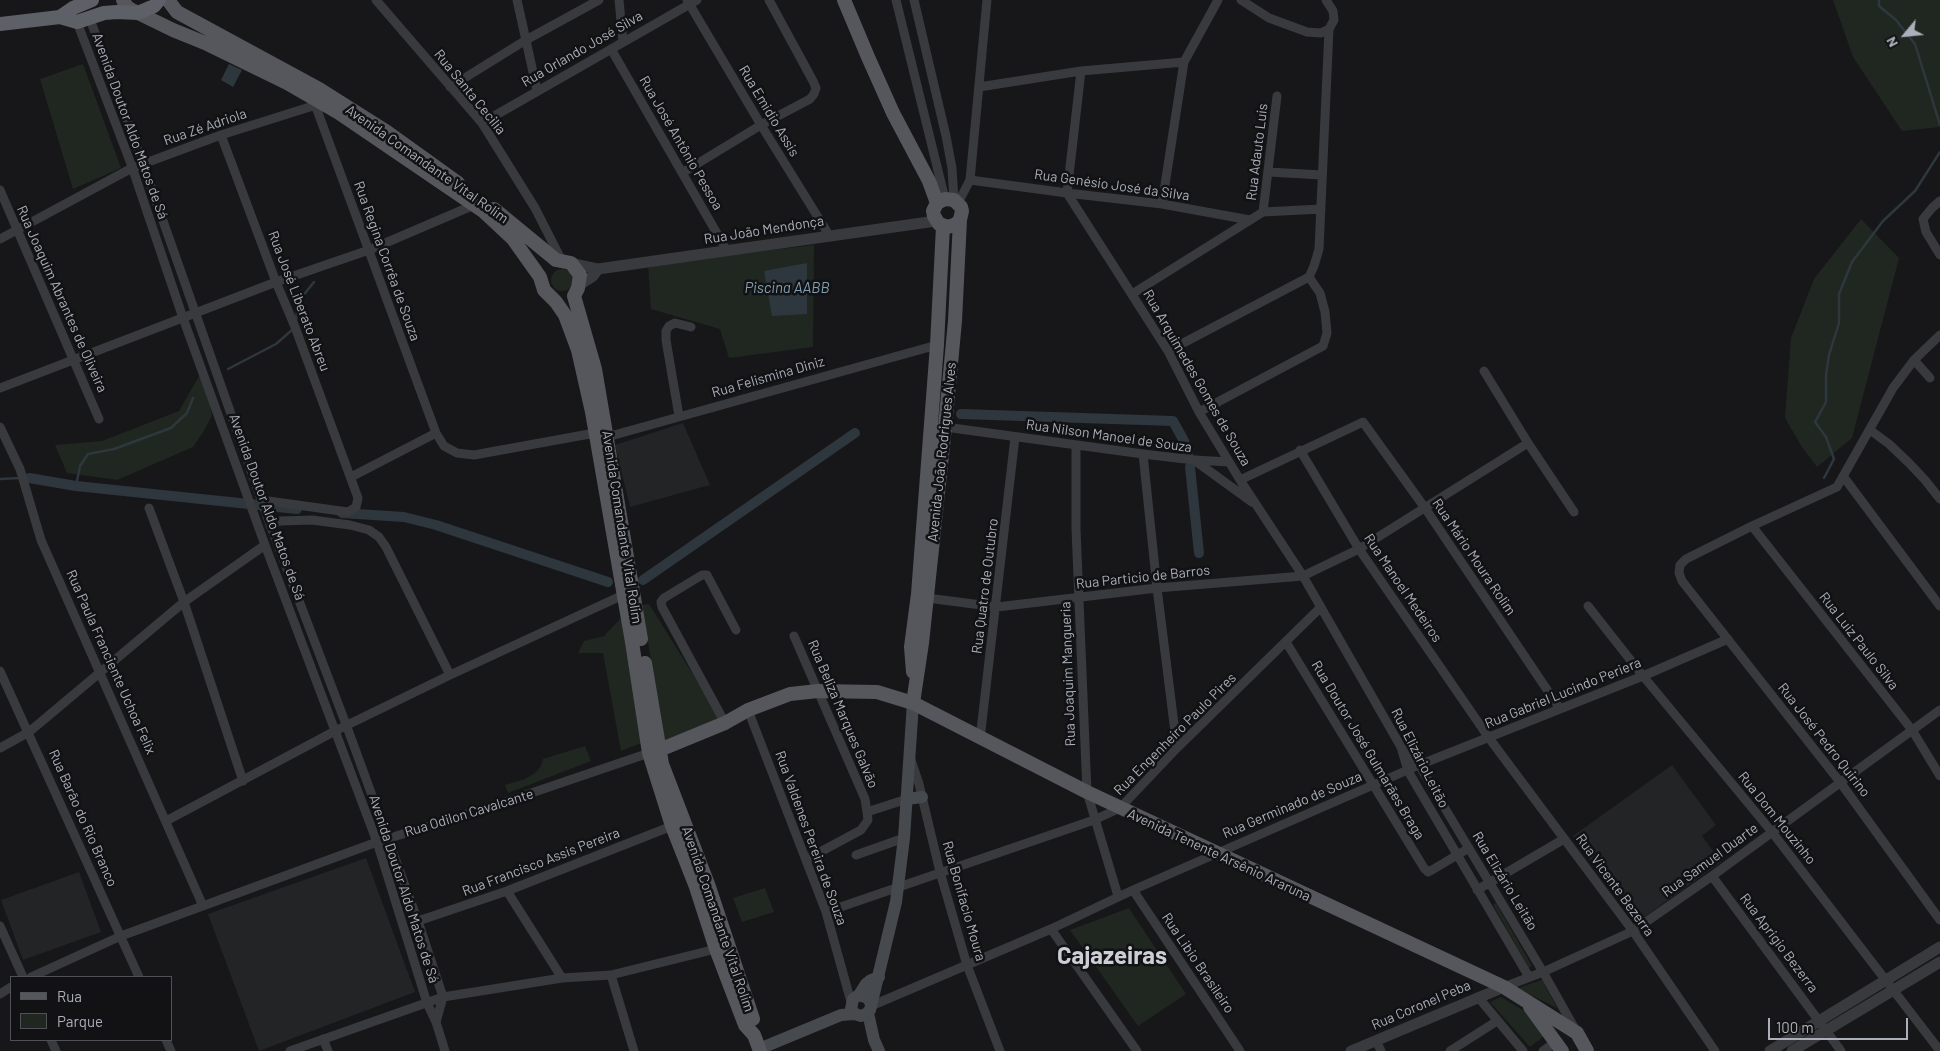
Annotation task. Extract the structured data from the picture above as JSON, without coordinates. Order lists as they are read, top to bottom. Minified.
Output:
{"streets":{"main road":["Avenida Comandante Vital Rolim","Avenida João Rodrigues Alves","Rua Odilon Cavalcante","Avenida Tenente Arsênio Araruna"],"street":["Rua Orlando José Silva","Rua Santa Cecilia","Rua Emidio Assis","Avenida Doutor Aldo Matos de Sá","Rua Zé Adriola","Rua José Antônio Pessoa","Rua Adauto Luis","Rua Genésio José da Silva","Rua João Mendonça","Rua Regina Corrêa de Souza","Rua Joaquim Abrantes de Oliveira","Rua José Liberato Abreu","Rua Felismina Diniz","Rua Arquimedes Gomes de Souza","Rua Nilson Manoel de Souza","Rua Mário Moura Rolim","Rua Particio de Barros","Rua Quatro de Outubro","Rua Manoel Medeiros","Rua Luiz Paulo Silva","Rua Paula Franciente Uchoa Felix","Rua Joaquim Mangueria","Rua Gabriel Lucindo Periera","Rua Beliza Marques Galvão","Rua Engenheiro Paulo Pires","Rua José Pedro Quirino","Rua Doutor José Gulmarães Braga","Rua ElizárioLeitão","Rua Germinado de Souza","Rua Barāo do Rio Branco","Rua Dom Mouzinho","Rua Valdenes Pereira de Souza","Rua Samuel Duarte","Rua Francisco Assis Pereira","Rua Elizário Leitão","Rua Vicente Bezerra","Rua Bonifacio Moura","Rua Aprigio Bezerra","Rua Libio Brasileiro","Rua Coronel Peba"]},"crossings":[["Rua Orlando José Silva","Rua Santa Cecilia"],["Rua Orlando José Silva","Rua Emidio Assis"],["Rua Orlando José Silva","Rua José Antônio Pessoa"],["Rua Santa Cecilia","Avenida Comandante Vital Rolim"],["Rua Emidio Assis","Rua João Mendonça"],["Avenida Doutor Aldo Matos de Sá","Rua Zé Adriola"],["Avenida Doutor Aldo Matos de Sá","Rua José Liberato Abreu"],["Avenida Doutor Aldo Matos de Sá","Rua Odilon Cavalcante"],["Avenida Doutor Aldo Matos de Sá","Rua Francisco Assis Pereira"],["Rua Zé Adriola","Avenida Comandante Vital Rolim"],["Rua Zé Adriola","Rua Regina Corrêa de Souza"],["Rua Zé Adriola","Rua Joaquim Abrantes de Oliveira"],["Rua Zé Adriola","Rua José Liberato Abreu"],["Rua José Antônio Pessoa","Rua João Mendonça"],["Avenida Comandante Vital Rolim","Rua Regina Corrêa de Souza"],["Avenida Comandante Vital Rolim","Rua Felismina Diniz"],["Avenida Comandante Vital Rolim","Avenida João Rodrigues Alves"],["Avenida Comandante Vital Rolim","Rua Odilon Cavalcante"],["Avenida Comandante Vital Rolim","Rua Francisco Assis Pereira"],["Rua Genésio José da Silva","Rua Arquimedes Gomes de Souza"],["Rua João Mendonça","Avenida João Rodrigues Alves"],["Rua Regina Corrêa de Souza","Rua Felismina Diniz"],["Rua Felismina Diniz","Avenida João Rodrigues Alves"],["Rua Arquimedes Gomes de Souza","Rua Nilson Manoel de Souza"],["Rua Arquimedes Gomes de Souza","Rua Particio de Barros"],["Rua Arquimedes Gomes de Souza","Rua ElizárioLeitão"],["Rua Nilson Manoel de Souza","Avenida João Rodrigues Alves"],["Rua Nilson Manoel de Souza","Rua Quatro de Outubro"],["Rua Nilson Manoel de Souza","Rua Joaquim Mangueria"],["Avenida João Rodrigues Alves","Rua Particio de Barros"],["Avenida João Rodrigues Alves","Rua Engenheiro Paulo Pires"],["Avenida João Rodrigues Alves","Rua Germinado de Souza"],["Avenida João Rodrigues Alves","Rua Odilon Cavalcante"],["Avenida João Rodrigues Alves","Rua Valdenes Pereira de Souza"],["Avenida João Rodrigues Alves","Avenida Tenente Arsênio Araruna"],["Avenida João Rodrigues Alves","Rua Bonifacio Moura"],["Rua Mário Moura Rolim","Rua Manoel Medeiros"],["Rua Mário Moura Rolim","Rua Gabriel Lucindo Periera"],["Rua Particio de Barros","Rua Quatro de Outubro"],["Rua Particio de Barros","Rua Joaquim Mangueria"],["Rua Particio de Barros","Rua ElizárioLeitão"],["Rua Quatro de Outubro","Avenida Tenente Arsênio Araruna"],["Rua Manoel Medeiros","Rua Gabriel Lucindo Periera"],["Rua Manoel Medeiros","Rua Vicente Bezerra"],["Rua Luiz Paulo Silva","Rua José Pedro Quirino"],["Rua Luiz Paulo Silva","Rua Samuel Duarte"],["Rua Paula Franciente Uchoa Felix","Rua Odilon Cavalcante"],["Rua Joaquim Mangueria","Rua Engenheiro Paulo Pires"],["Rua Joaquim Mangueria","Rua Germinado de Souza"],["Rua Joaquim Mangueria","Avenida Tenente Arsênio Araruna"],["Rua Gabriel Lucindo Periera","Rua José Pedro Quirino"],["Rua Gabriel Lucindo Periera","Rua ElizárioLeitão"],["Rua Gabriel Lucindo Periera","Rua Germinado de Souza"],["Rua Gabriel Lucindo Periera","Rua Dom Mouzinho"],["Rua Gabriel Lucindo Periera","Rua Elizário Leitão"],["Rua Gabriel Lucindo Periera","Rua Vicente Bezerra"],["Rua Beliza Marques Galvão","Rua Odilon Cavalcante"],["Rua Engenheiro Paulo Pires","Rua Doutor José Gulmarães Braga"],["Rua Engenheiro Paulo Pires","Rua ElizárioLeitão"],["Rua Engenheiro Paulo Pires","Rua Valdenes Pereira de Souza"],["Rua Engenheiro Paulo Pires","Avenida Tenente Arsênio Araruna"],["Rua Engenheiro Paulo Pires","Rua Bonifacio Moura"],["Rua José Pedro Quirino","Rua Samuel Duarte"],["Rua Doutor José Gulmarães Braga","Rua ElizárioLeitão"],["Rua Doutor José Gulmarães Braga","Rua Germinado de Souza"],["Rua ElizárioLeitão","Rua Germinado de Souza"],["Rua ElizárioLeitão","Rua Samuel Duarte"],["Rua ElizárioLeitão","Rua Elizário Leitão"],["Rua Germinado de Souza","Rua Valdenes Pereira de Souza"],["Rua Germinado de Souza","Avenida Tenente Arsênio Araruna"],["Rua Germinado de Souza","Rua Bonifacio Moura"],["Rua Germinado de Souza","Rua Libio Brasileiro"],["Rua Odilon Cavalcante","Rua Barāo do Rio Branco"],["Rua Odilon Cavalcante","Rua Valdenes Pereira de Souza"],["Rua Odilon Cavalcante","Avenida Tenente Arsênio Araruna"],["Rua Dom Mouzinho","Rua Samuel Duarte"],["Avenida Tenente Arsênio Araruna","Rua Samuel Duarte"],["Avenida Tenente Arsênio Araruna","Rua Elizário Leitão"],["Avenida Tenente Arsênio Araruna","Rua Coronel Peba"],["Rua Samuel Duarte","Rua Elizário Leitão"],["Rua Samuel Duarte","Rua Vicente Bezerra"],["Rua Samuel Duarte","Rua Aprigio Bezerra"],["Rua Samuel Duarte","Rua Coronel Peba"]],"districts":["Cajazeiras"],"water":["Piscina AABB"],"legend":["Rua","Parque"],"scale_bar":"100 m","north":"bottom left"}
